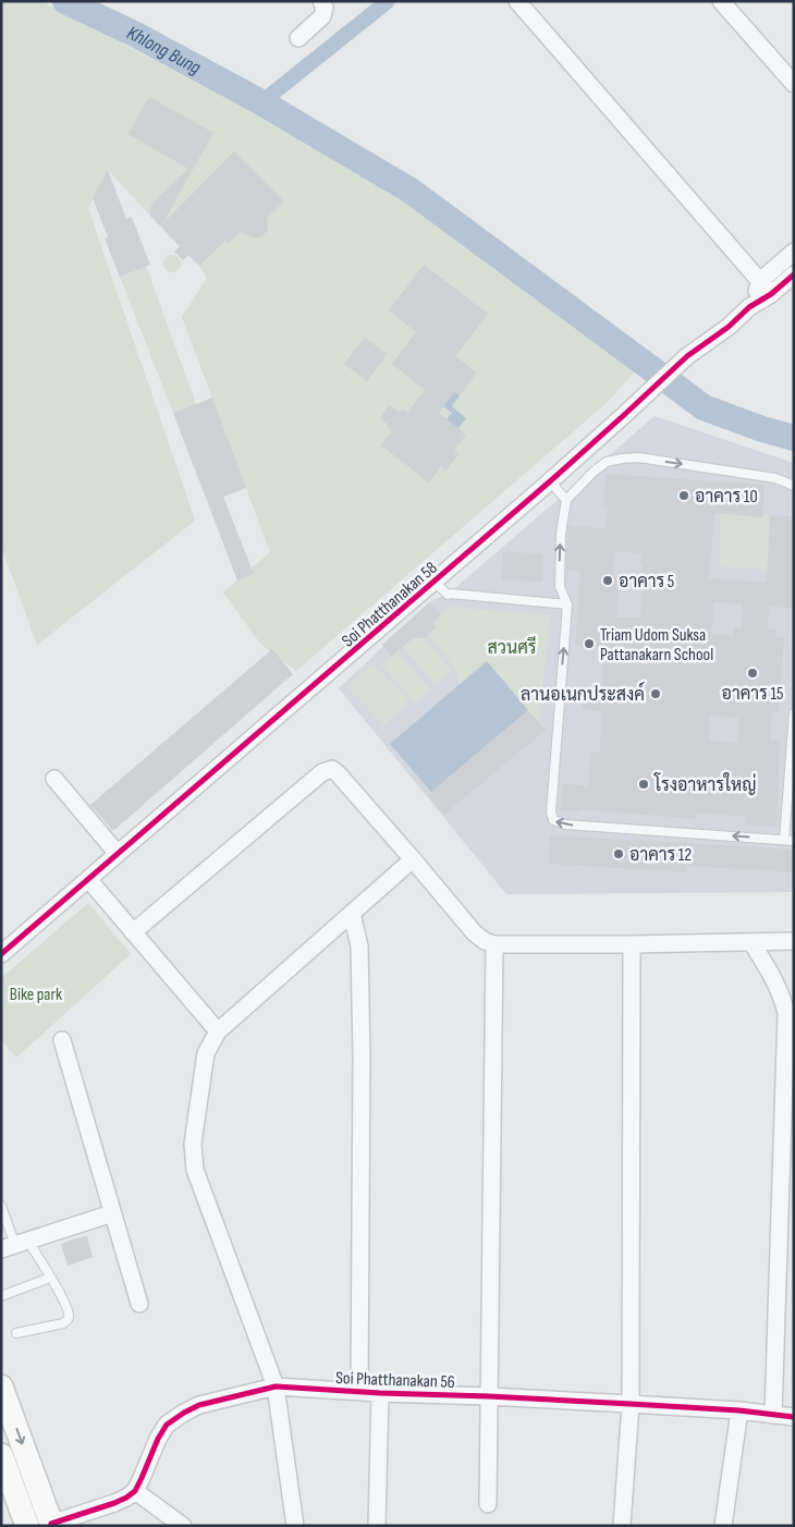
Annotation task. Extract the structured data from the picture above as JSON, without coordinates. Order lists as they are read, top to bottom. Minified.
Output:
{"streets":{"street":["Soi Phatthanakan 58","Soi Phatthanakan 56"]},"water":["Khlong Bung"],"parks":["สวนศรี","Bike park"],"places":["อาคาร 10","อาคาร 5","Triam Udom Suksa Pattanakarn School","อาคาร 15","ลานอเนกประสงค์","โรงอาหารใหญ่","อาคาร 12"]}
